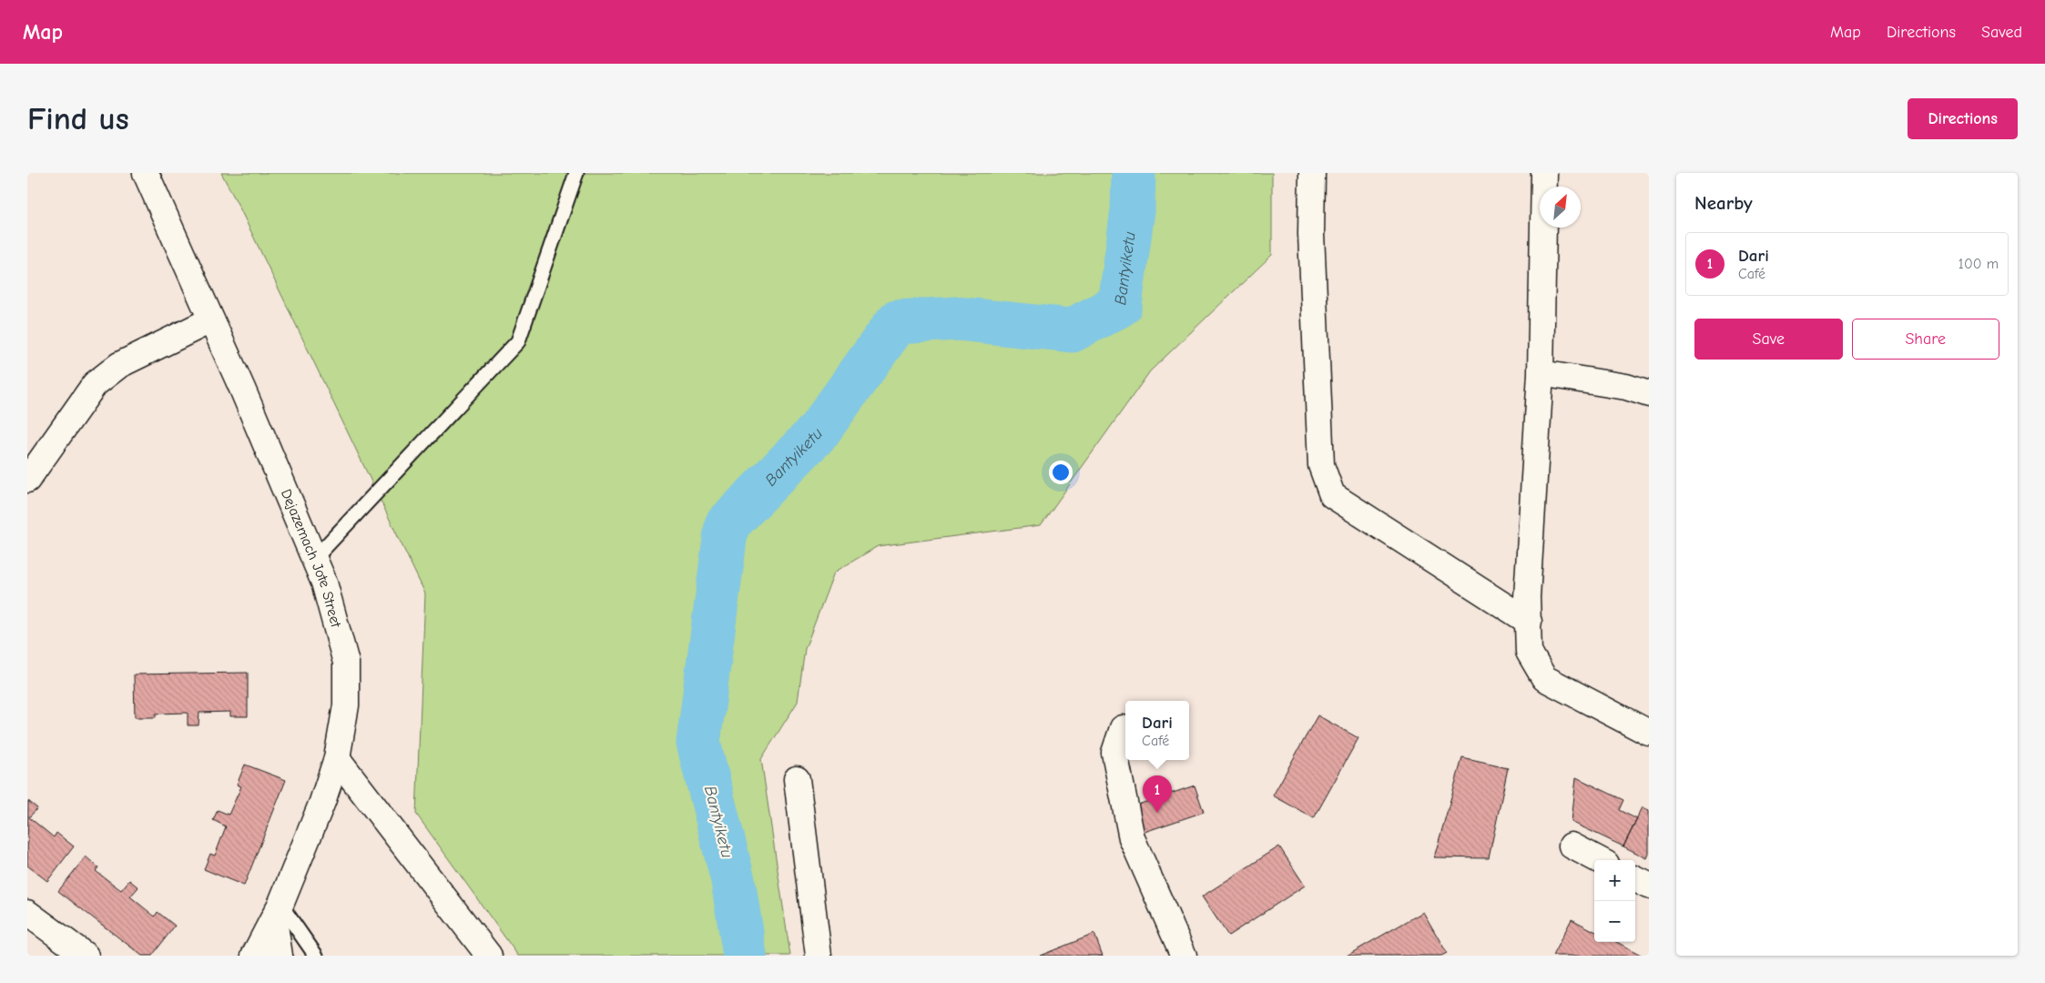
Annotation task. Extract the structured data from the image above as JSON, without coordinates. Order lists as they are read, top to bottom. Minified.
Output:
{"streets":{"street":["Dejazemach Jote Street"]},"water":["Bantyiketu"],"north":"top right","page":{"header":"Map","nav":["Map","Directions","Saved"],"buttons":["Directions",["Save","Share"]],"title":"Find us","heading":"Nearby","list":[{"mark":"1","name":"Dari","note":"Café","value":"100 m"}],"popup":["Dari","Café"],"pins":"1","map_buttons":["+","−"]}}
